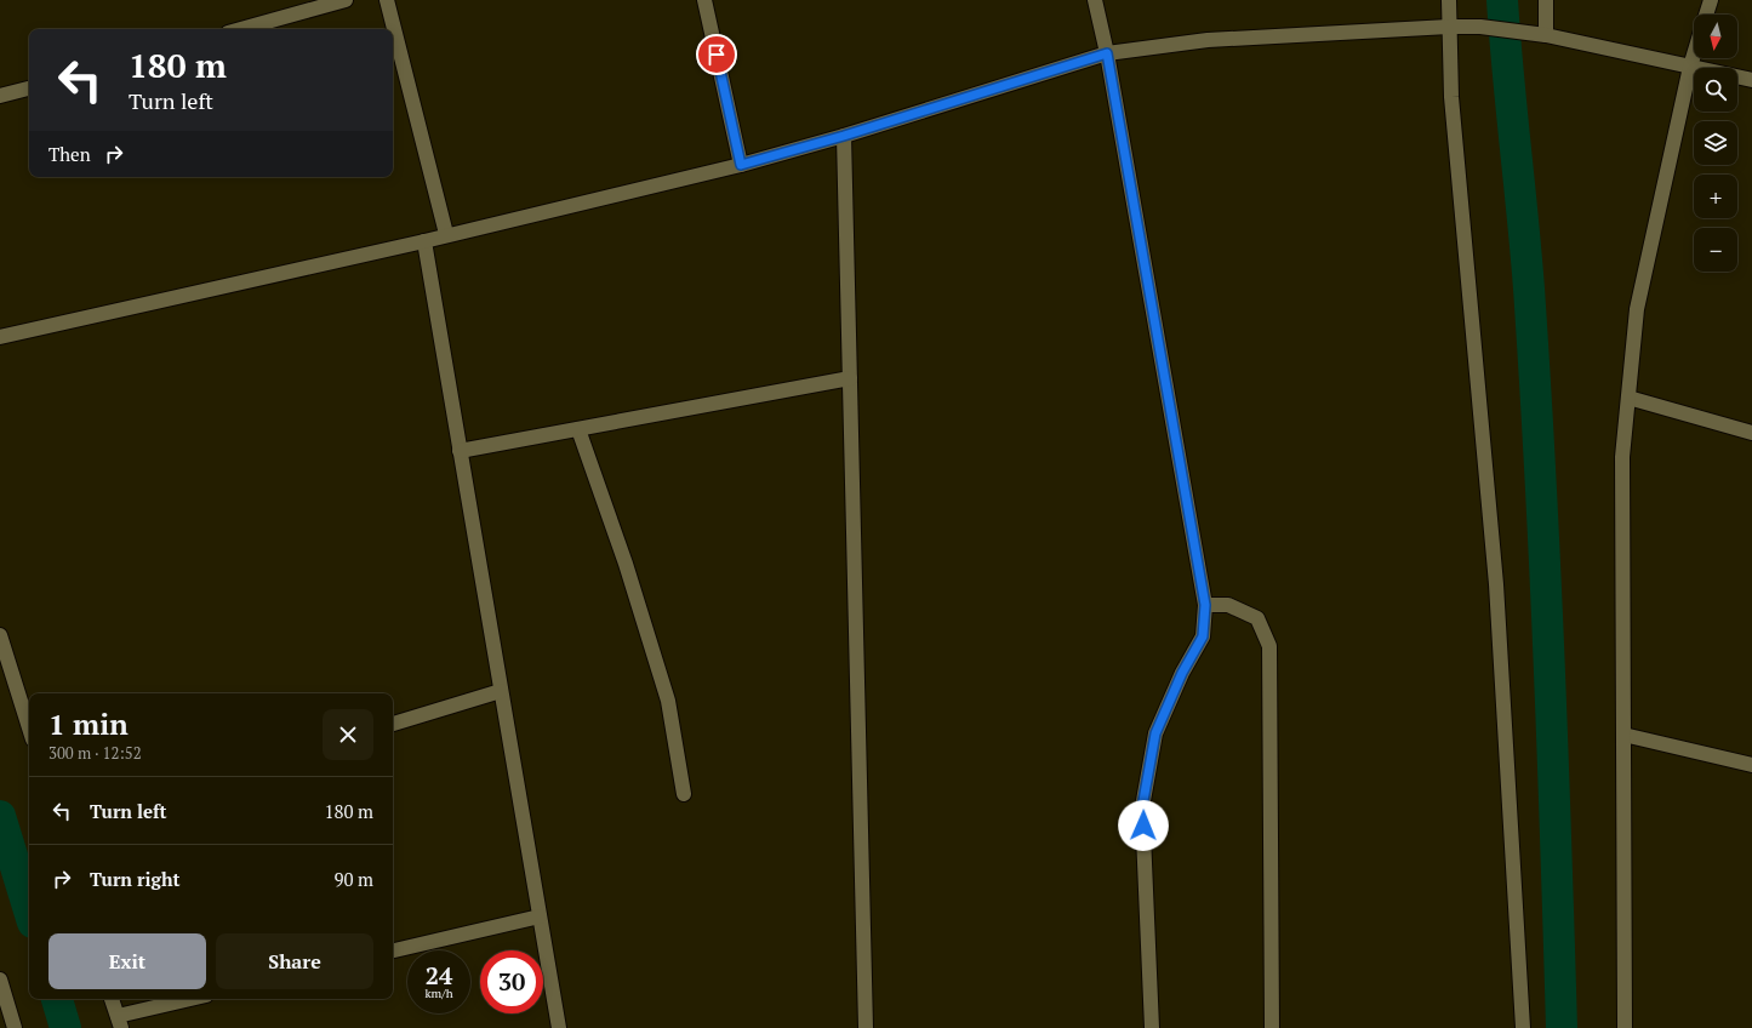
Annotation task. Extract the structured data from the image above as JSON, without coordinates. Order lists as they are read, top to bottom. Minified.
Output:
{"north":"bottom","page":{"map_buttons":["+","−"],"turn":["180 m","Turn left"],"then":"Then","heading":["1 min","300 m · 12:52"],"list":[{"name":"Turn left","value":"180 m"},{"name":"Turn right","value":"90 m"}],"buttons":["Exit","Share"],"speed":"24 km/h","limit":"30"}}
